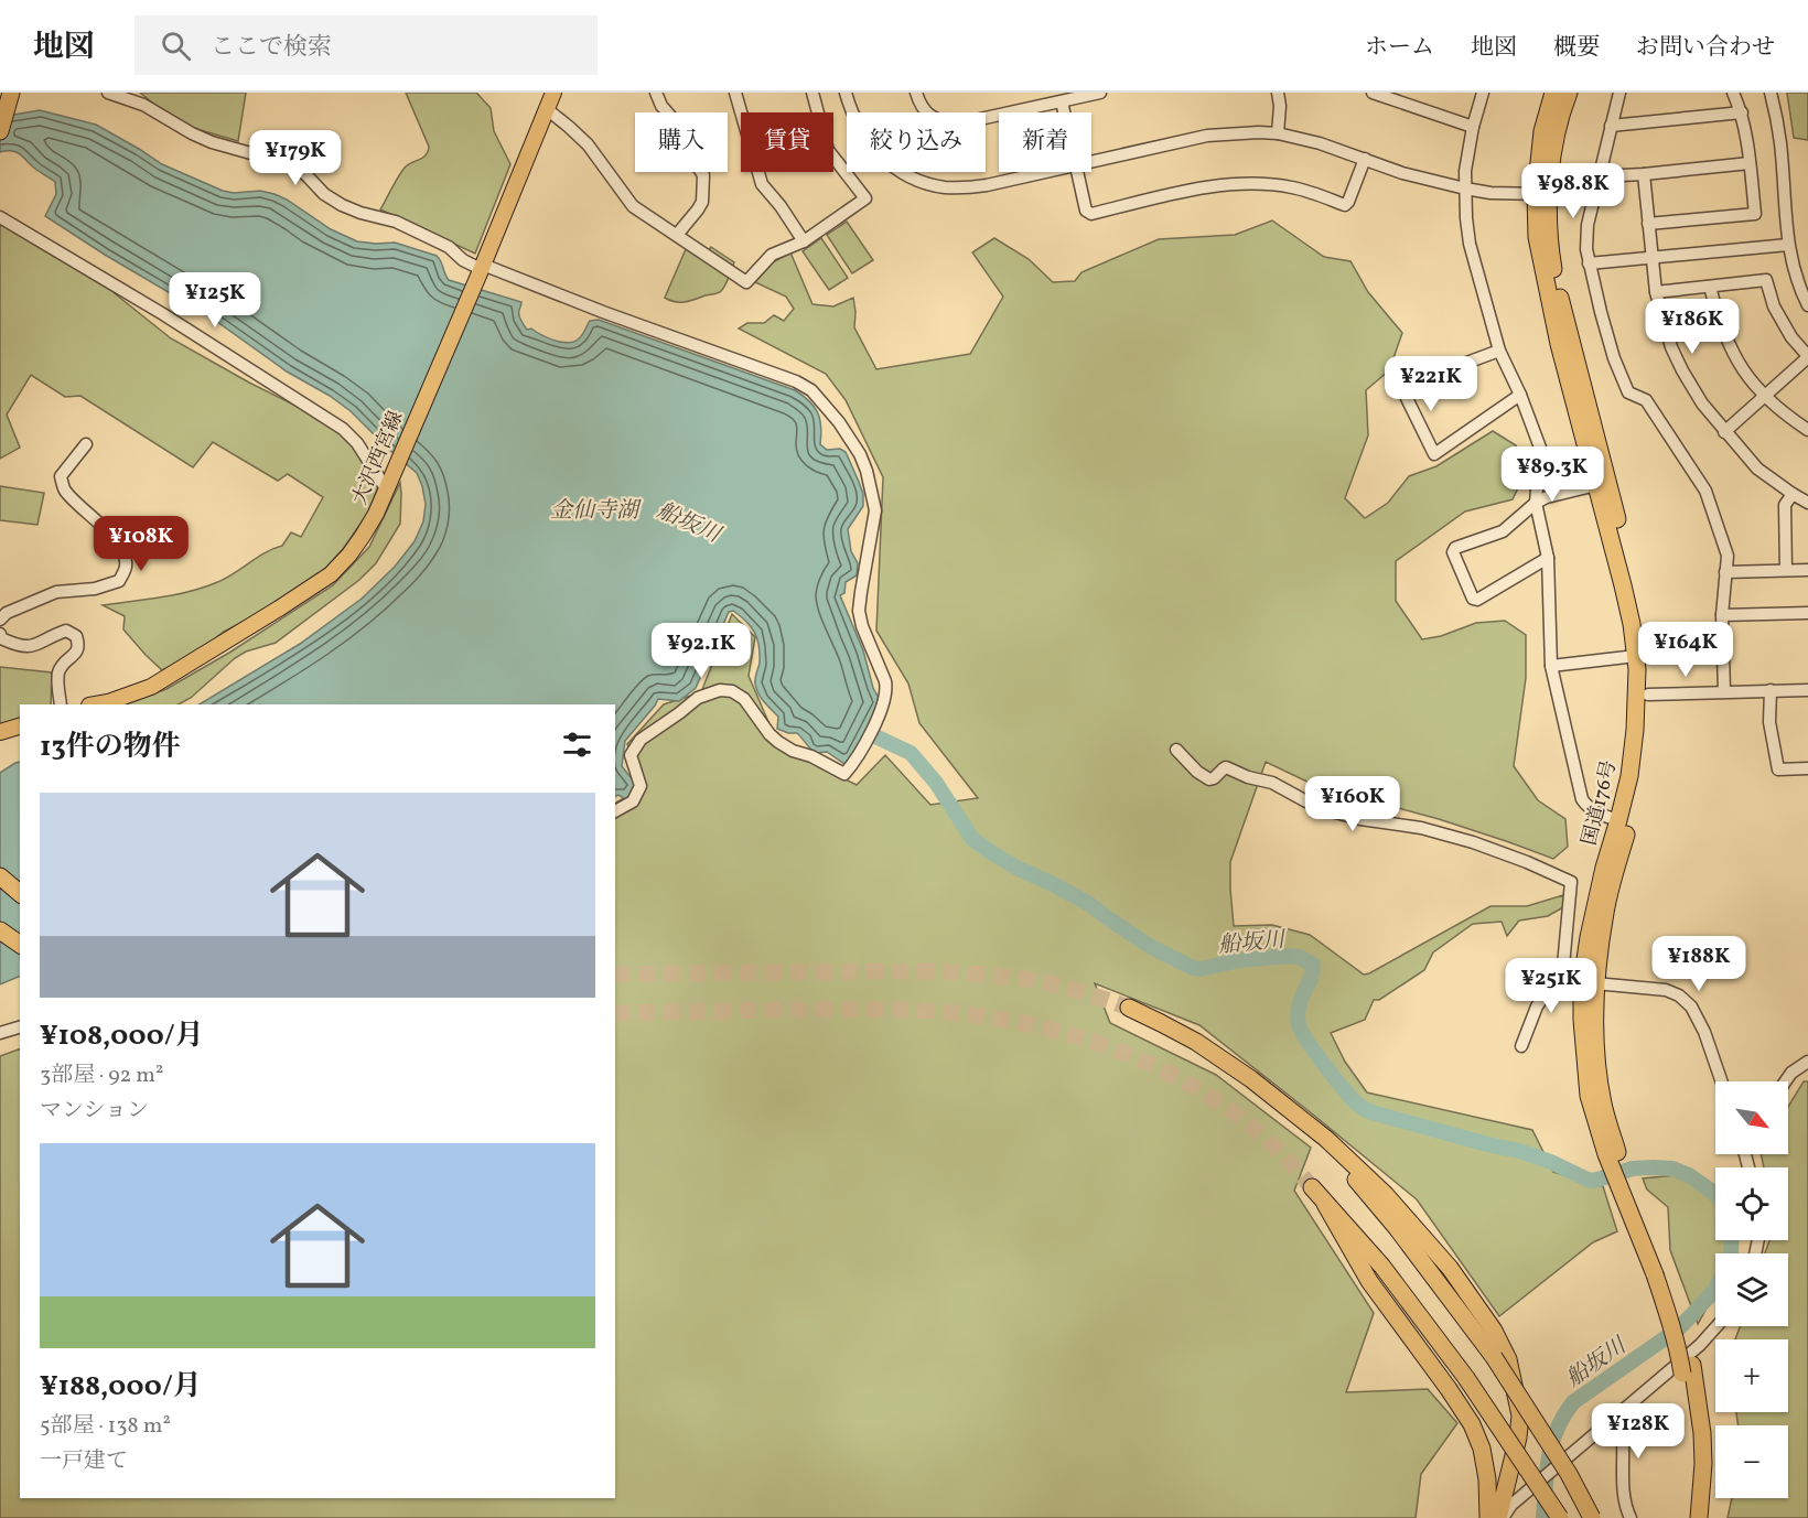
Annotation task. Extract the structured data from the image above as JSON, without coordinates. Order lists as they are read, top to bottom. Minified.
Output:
{"streets":{"highway":["国道176号"],"main road":["大沢西宮線"]},"water":["金仙寺湖","船坂川"],"north":"bottom right","page":{"header":"地図","search":"ここで検索","nav":["ホーム","地図","概要","お問い合わせ"],"chip":["購入","賃貸","絞り込み","新着"],"price":["¥179K","¥98.8K","¥125K","¥186K","¥221K","¥89.3K","¥108K","¥164K","¥92.1K","¥160K","¥188K","¥251K","¥128K"],"heading":"13件の物件","list":[{"name":"¥108,000/月","note":"3部屋 · 92 m² · マンション"},{"name":"¥188,000/月","note":"5部屋 · 138 m² · 一戸建て"}],"map_buttons":["+","−"]}}
